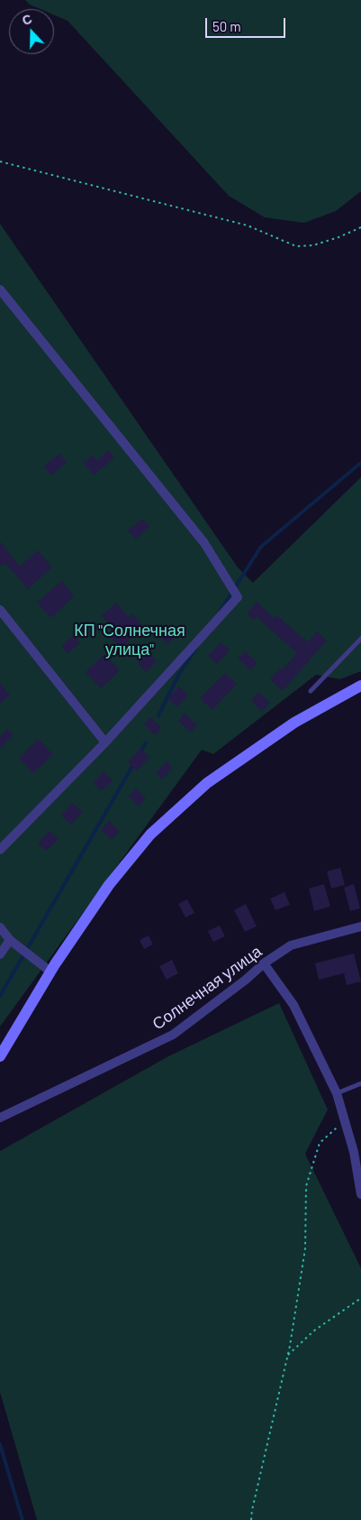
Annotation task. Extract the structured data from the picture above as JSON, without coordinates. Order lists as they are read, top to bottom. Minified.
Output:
{"streets":{"street":["Солнечная улица"]},"parks":["КП \"Солнечная улица\""],"scale_bar":"50 m","north":"top"}
